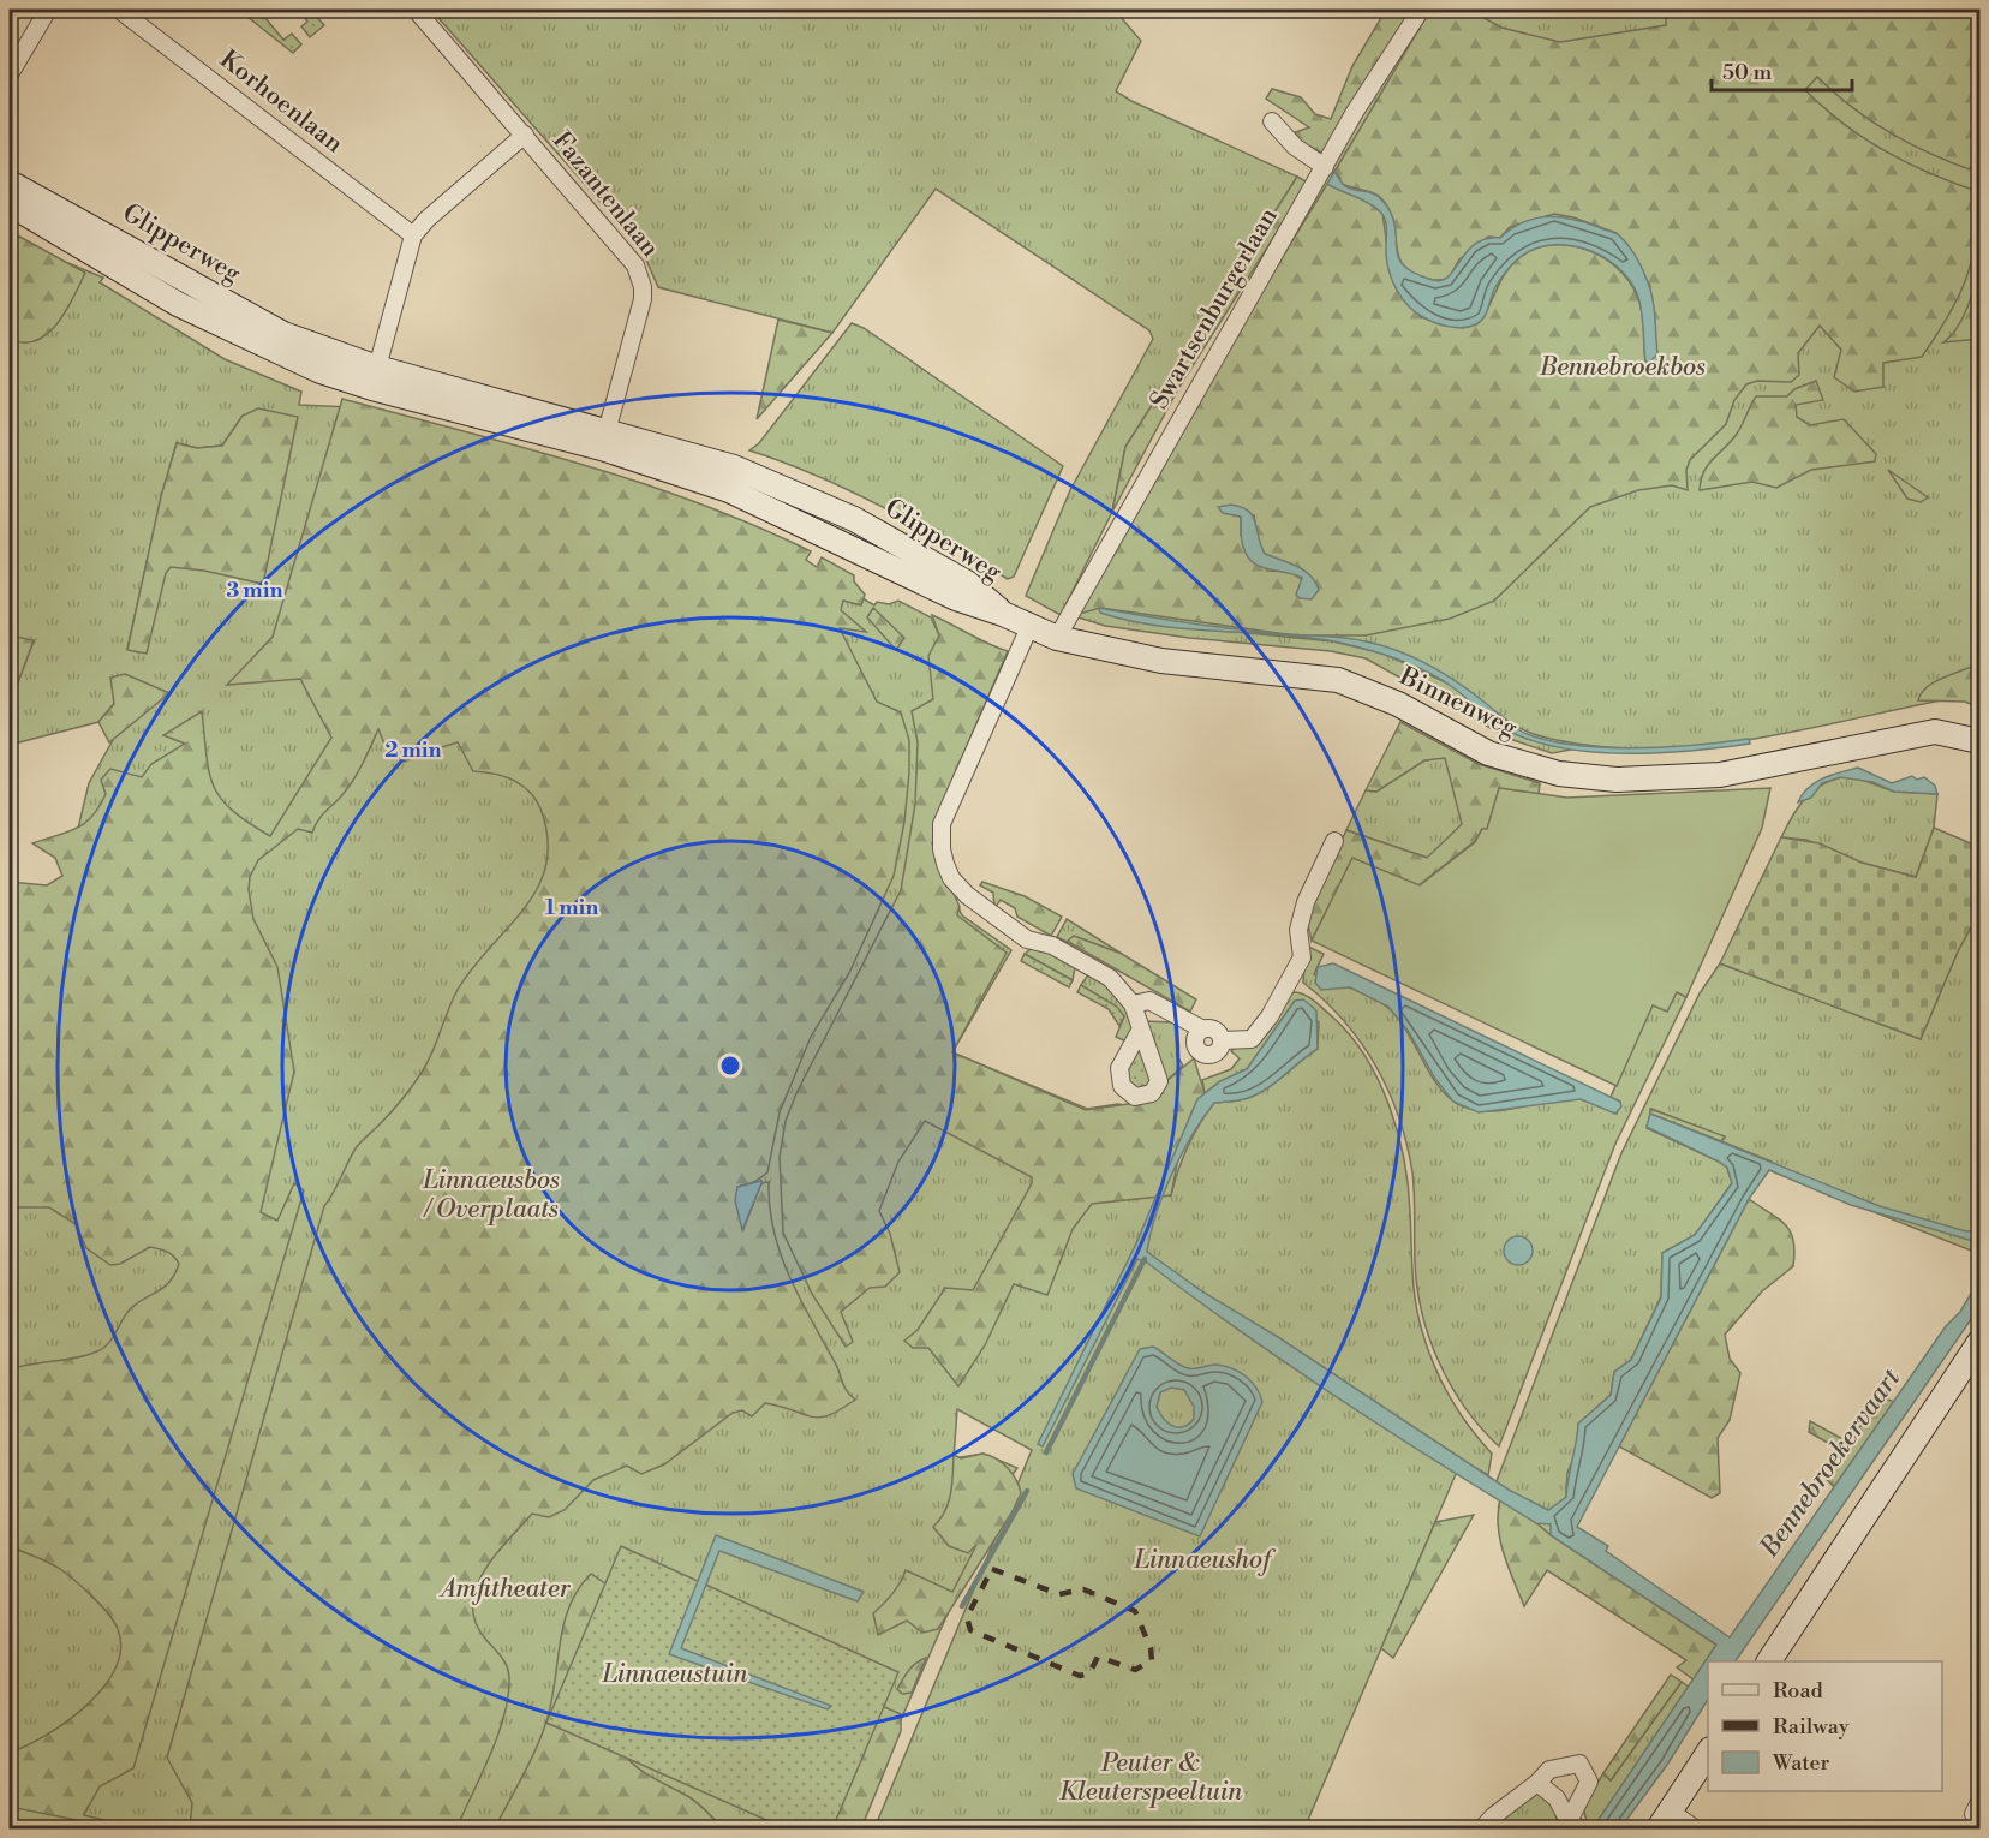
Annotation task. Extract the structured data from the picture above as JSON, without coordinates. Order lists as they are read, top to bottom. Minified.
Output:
{"streets":{"street":["Korhoenlaan","Fazantenlaan","Glipperweg","Swartsenburgerlaan","Binnenweg"]},"crossings":[["Fazantenlaan","Glipperweg"],["Glipperweg","Binnenweg"],["Swartsenburgerlaan","Binnenweg"]],"water":["Bennebroekervaart"],"parks":["Bennebroekbos","Linnaeusbos / Overplaats","Linnaeushof","Amfitheater","Linnaeustuin","Peuter & Kleuterspeeltuin"],"legend":["Road","Railway","Water"],"scale_bar":"50 m","rings":["3 min","2 min","1 min"]}
